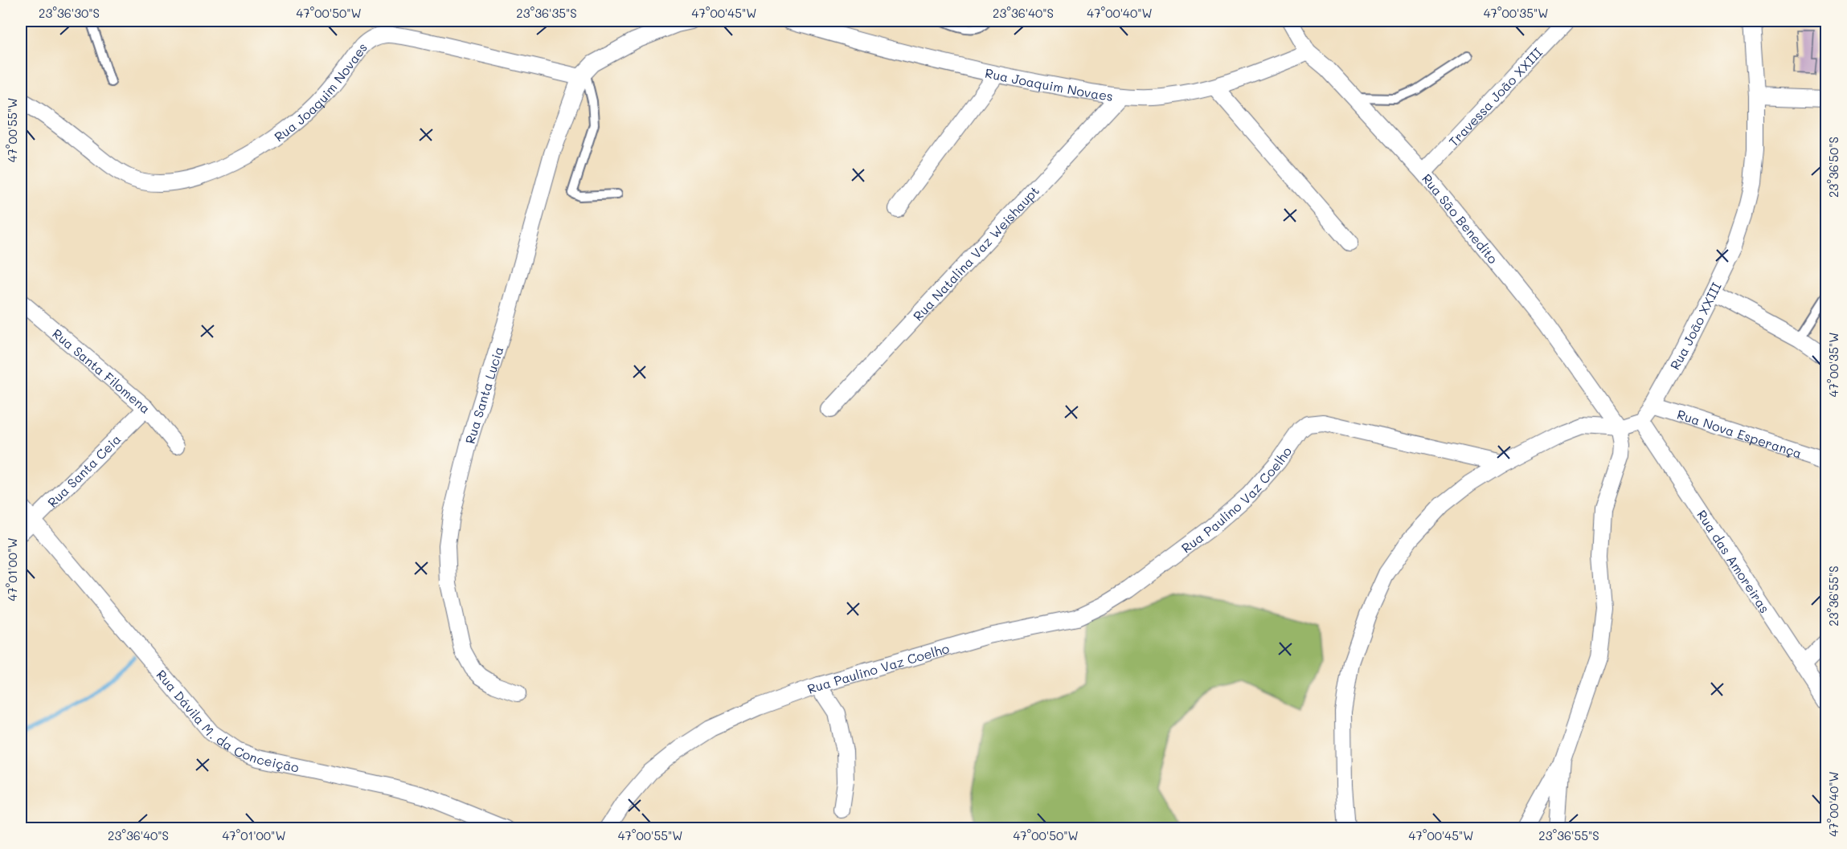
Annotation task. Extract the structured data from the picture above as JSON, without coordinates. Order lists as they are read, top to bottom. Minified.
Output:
{"streets":{"street":["Rua Joaquim Novaes","Travessa João XXIII","Rua São Benedito","Rua Natalina Vaz Weishaupt","Rua João XXIII","Rua Santa Filomena","Rua Santa Lucia","Rua Nova Esperança","Rua Santa Ceia","Rua Paulino Vaz Coelho","Rua das Amoreiras","Rua Dávila M. da Conceição"]},"crossings":[["Rua Joaquim Novaes","Rua São Benedito"],["Rua Joaquim Novaes","Rua Natalina Vaz Weishaupt"],["Rua Joaquim Novaes","Rua Santa Lucia"],["Travessa João XXIII","Rua São Benedito"],["Rua João XXIII","Rua Nova Esperança"],["Rua João XXIII","Rua das Amoreiras"],["Rua Santa Filomena","Rua Santa Ceia"],["Rua Santa Ceia","Rua Dávila M. da Conceição"]],"coordinates":["23°36'30\"S","47°00'50\"W","23°36'35\"S","47°00'45\"W","23°36'40\"S","47°00'40\"W","47°00'35\"W","47°00'55\"W","23°36'50\"S","47°01'00\"W","23°36'55\"S"]}
